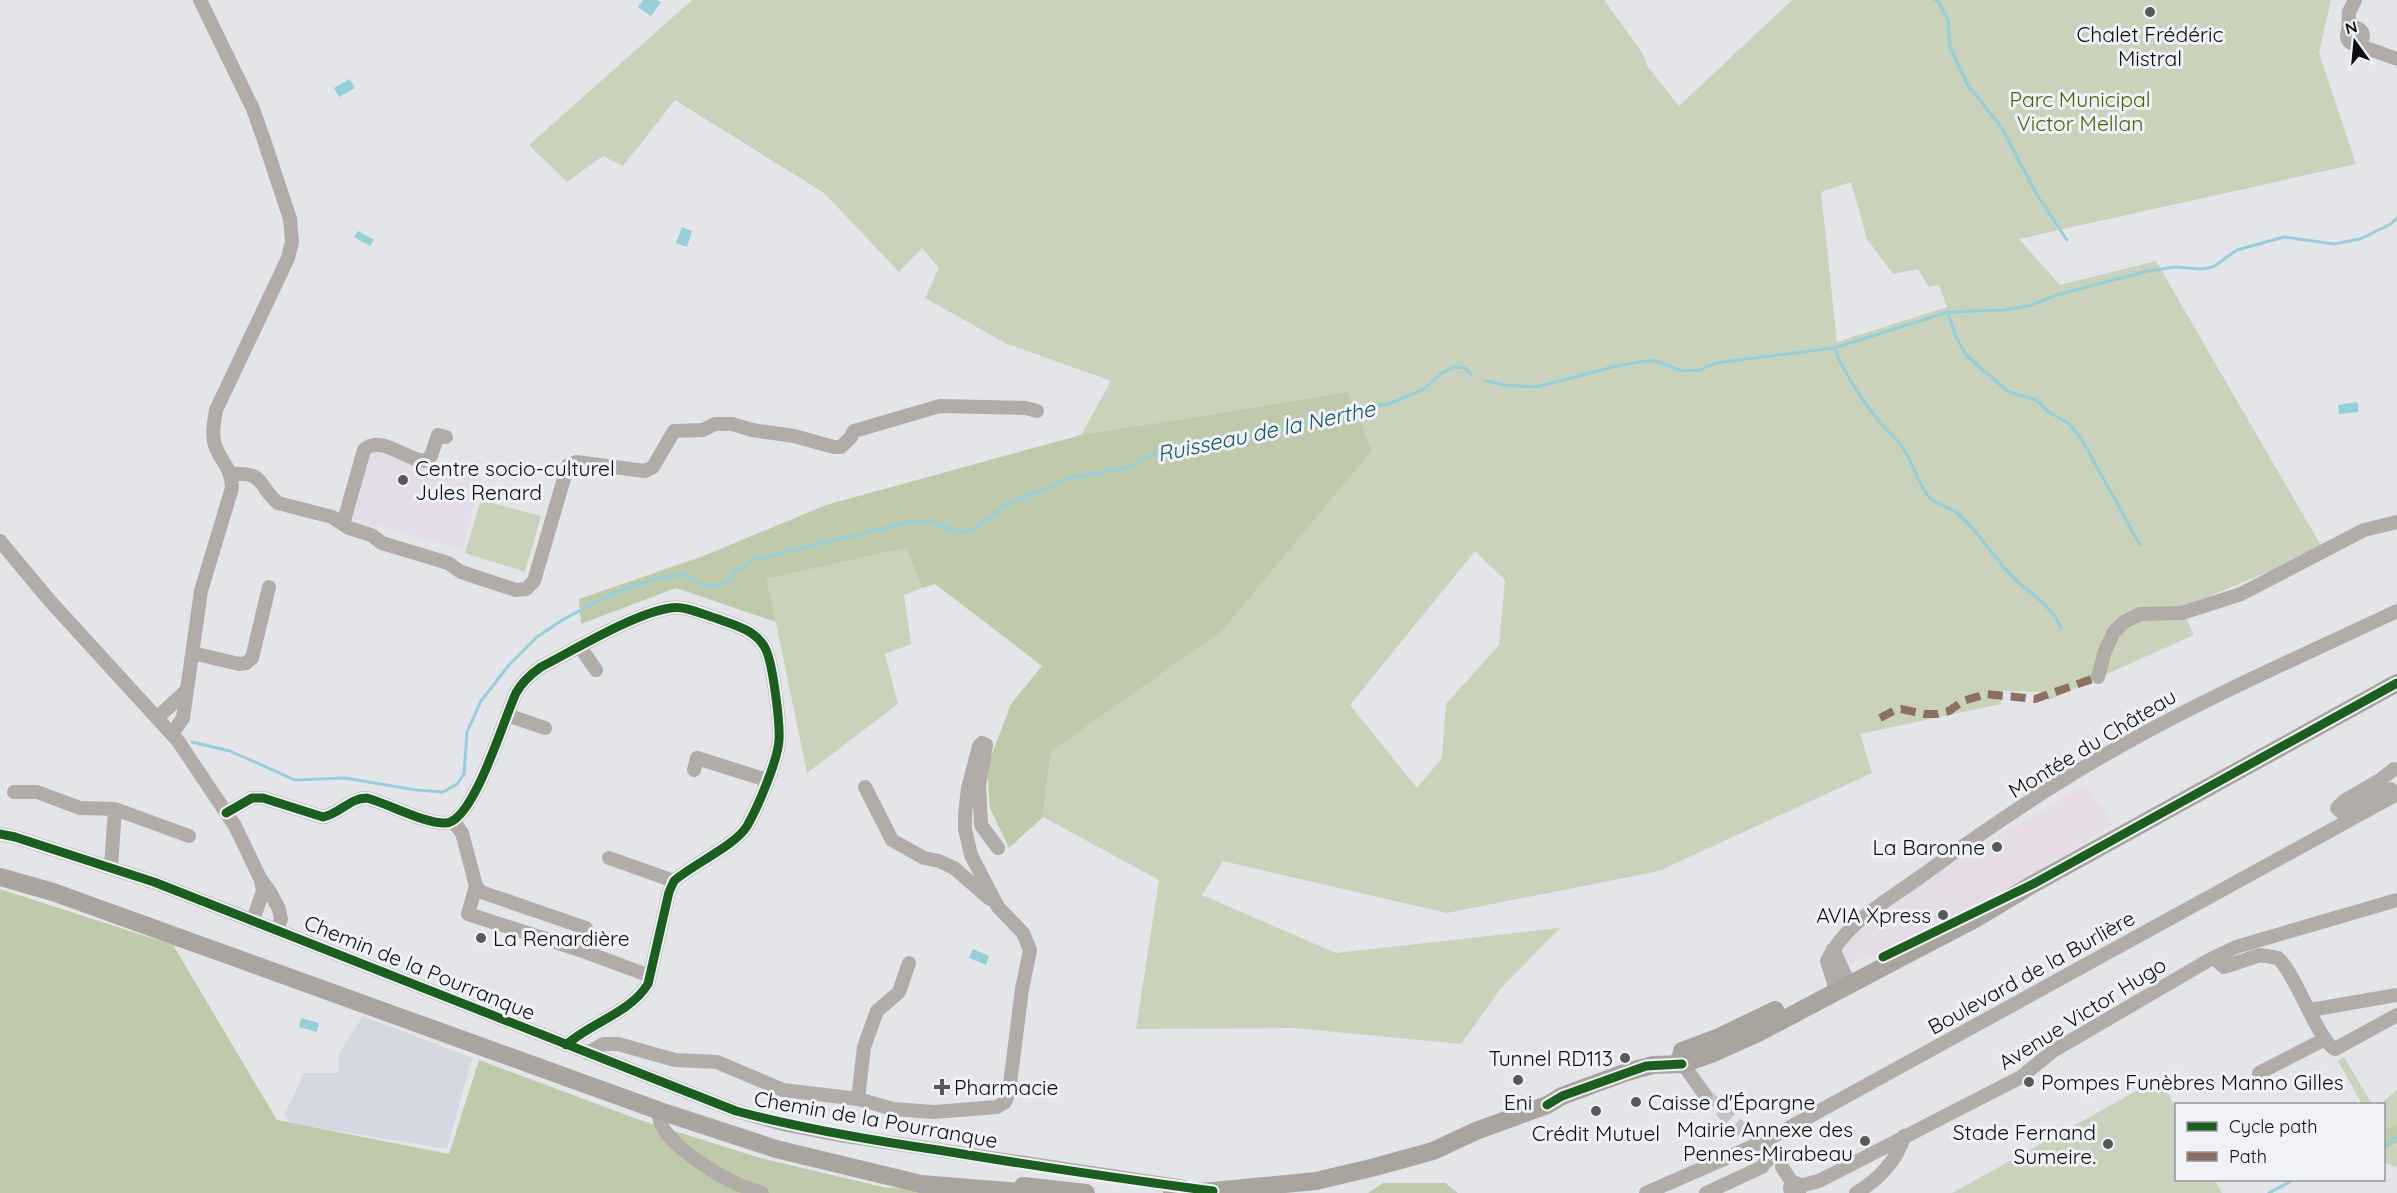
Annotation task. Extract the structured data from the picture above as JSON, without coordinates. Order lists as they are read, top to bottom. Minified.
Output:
{"streets":{"street":["Montée du Château","Chemin de la Pourranque","Boulevard de la Burlière","Avenue Victor Hugo"]},"water":["Ruisseau de la Nerthe"],"parks":["Parc Municipal Victor Mellan"],"places":{"other":["Chalet Frédéric Mistral","Centre socio-culturel Jules Renard","La Baronne","AVIA Xpress","La Renardière","Tunnel RD113","Eni","Pompes Funèbres Manno Gilles","Caisse d'Épargne","Crédit Mutuel","Mairie Annexe des Pennes-Mirabeau","Stade Fernand Sumeire."],"health":["Pharmacie"]},"legend":["Cycle path","Path"],"north":"top"}
